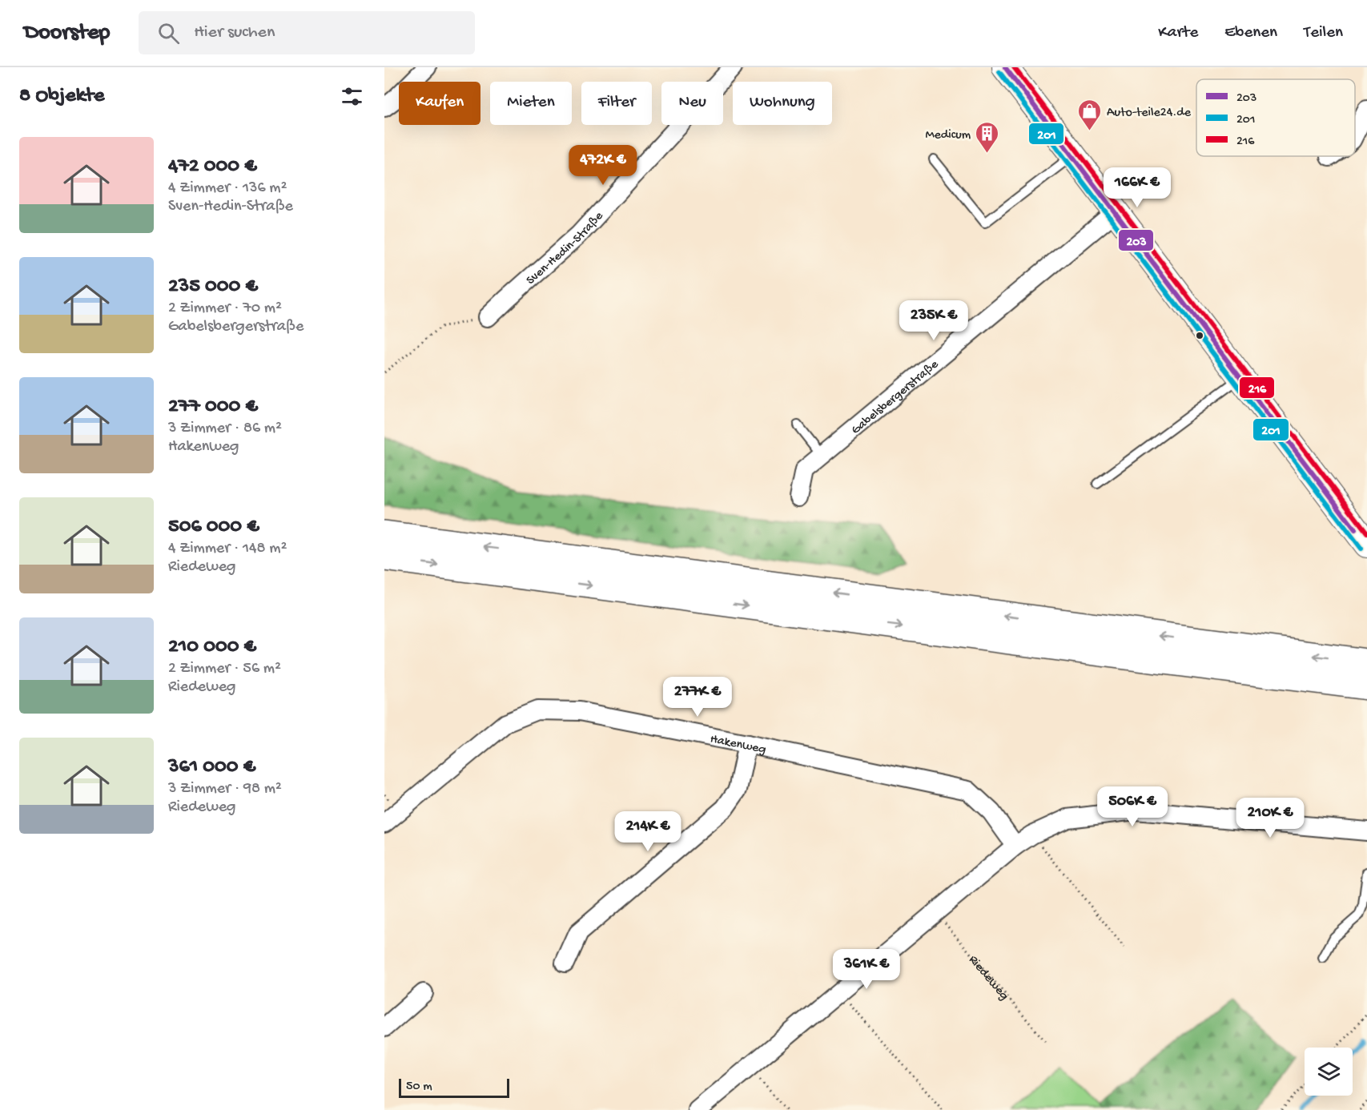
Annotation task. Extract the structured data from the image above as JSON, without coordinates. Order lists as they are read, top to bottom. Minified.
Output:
{"streets":{"street":["Sven-Hedin-Straße","Gabelsbergerstraße","Hakenweg"],"path":["Riedeweg"]},"places":{"shop":["Auto-teile24.de"],"building":["Medicum"]},"lines":["transit line 203","transit line 216","transit line 201"],"legend":["203","201","216"],"scale_bar":"50 m","page":{"header":"Doorstep","search":"Hier suchen","nav":["Karte","Ebenen","Teilen"],"heading":"8 Objekte","chip":["Kaufen","Mieten","Filter","Neu","Wohnung"],"list":[{"name":"472 000 €","note":"4 Zimmer · 136 m² · Sven-Hedin-Straße"},{"name":"235 000 €","note":"2 Zimmer · 70 m² · Gabelsbergerstraße"},{"name":"277 000 €","note":"3 Zimmer · 86 m² · Hakenweg"},{"name":"506 000 €","note":"4 Zimmer · 148 m² · Riedeweg"},{"name":"210 000 €","note":"2 Zimmer · 56 m² · Riedeweg"},{"name":"361 000 €","note":"3 Zimmer · 98 m² · Riedeweg"}],"price":["472K €","166K €","235K €","277K €","506K €","210K €","214K €","361K €"],"scale":"50 m"}}
